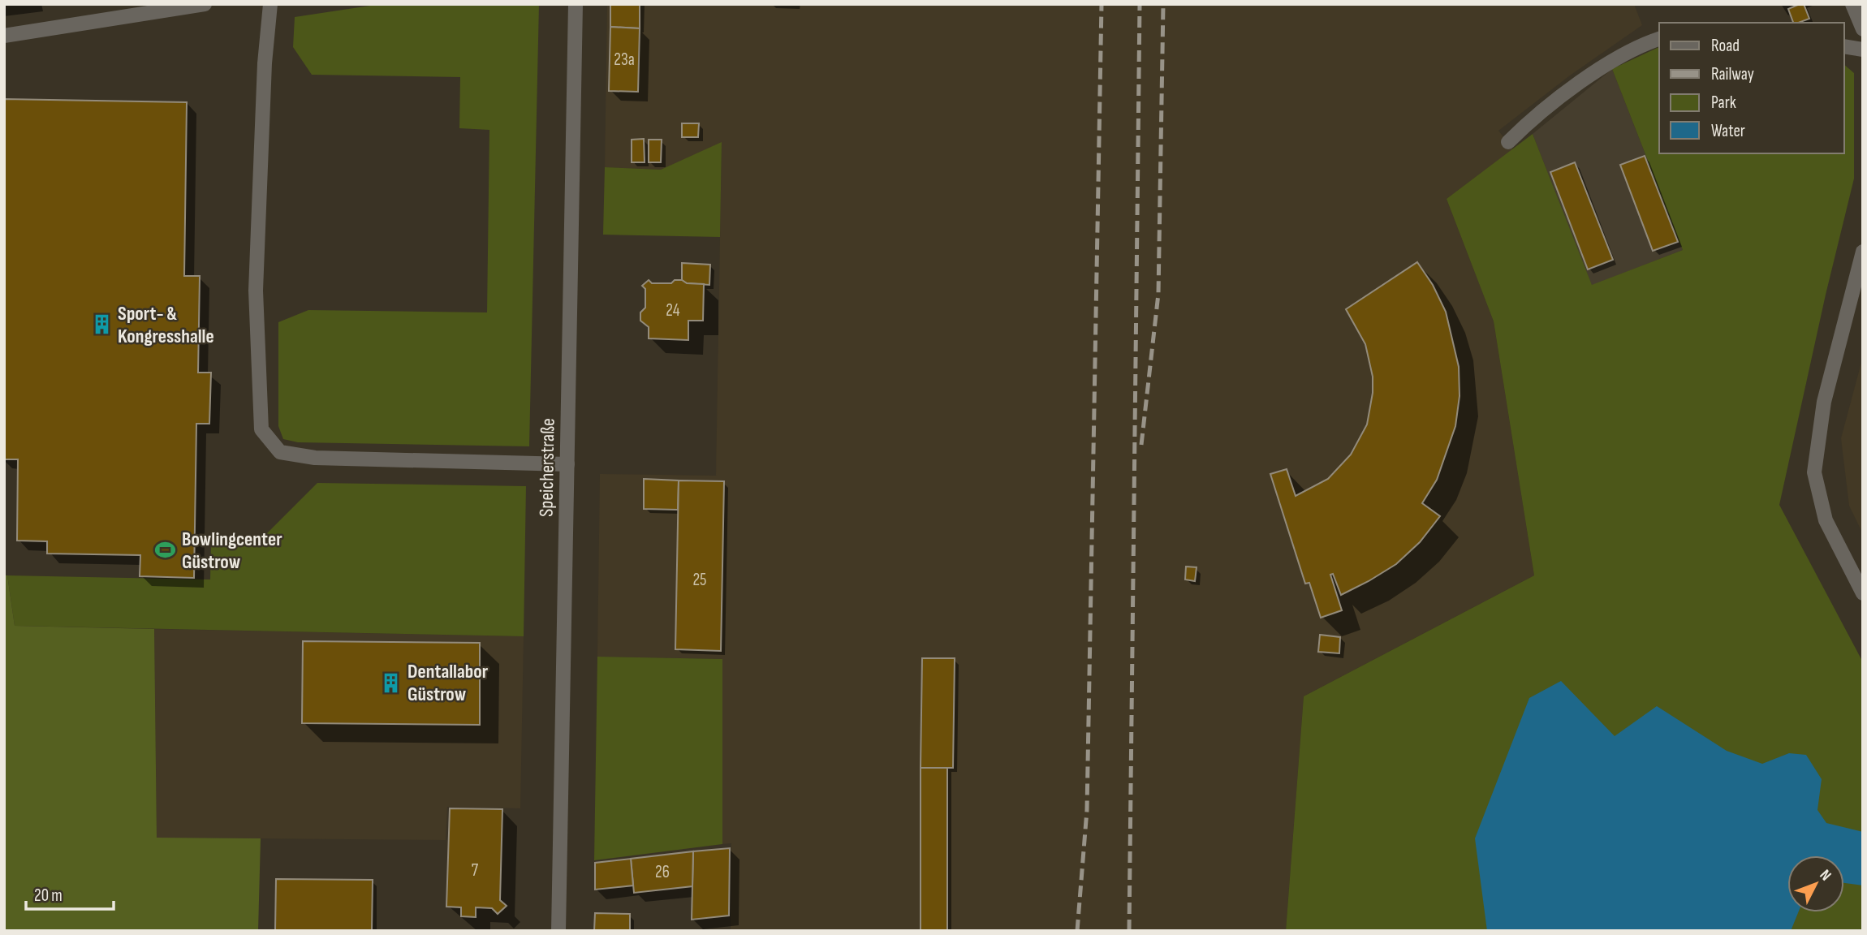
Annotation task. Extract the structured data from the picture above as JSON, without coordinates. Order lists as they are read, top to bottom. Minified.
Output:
{"streets":{"street":["Speicherstraße"]},"places":{"building":["Sport- & Kongresshalle","Dentallabor Güstrow"],"sports":["Bowlingcenter Güstrow"]},"house_numbers":["23a","24","25","7","26"],"legend":["Road","Railway","Park","Water"],"scale_bar":"20 m","north":"top right"}
